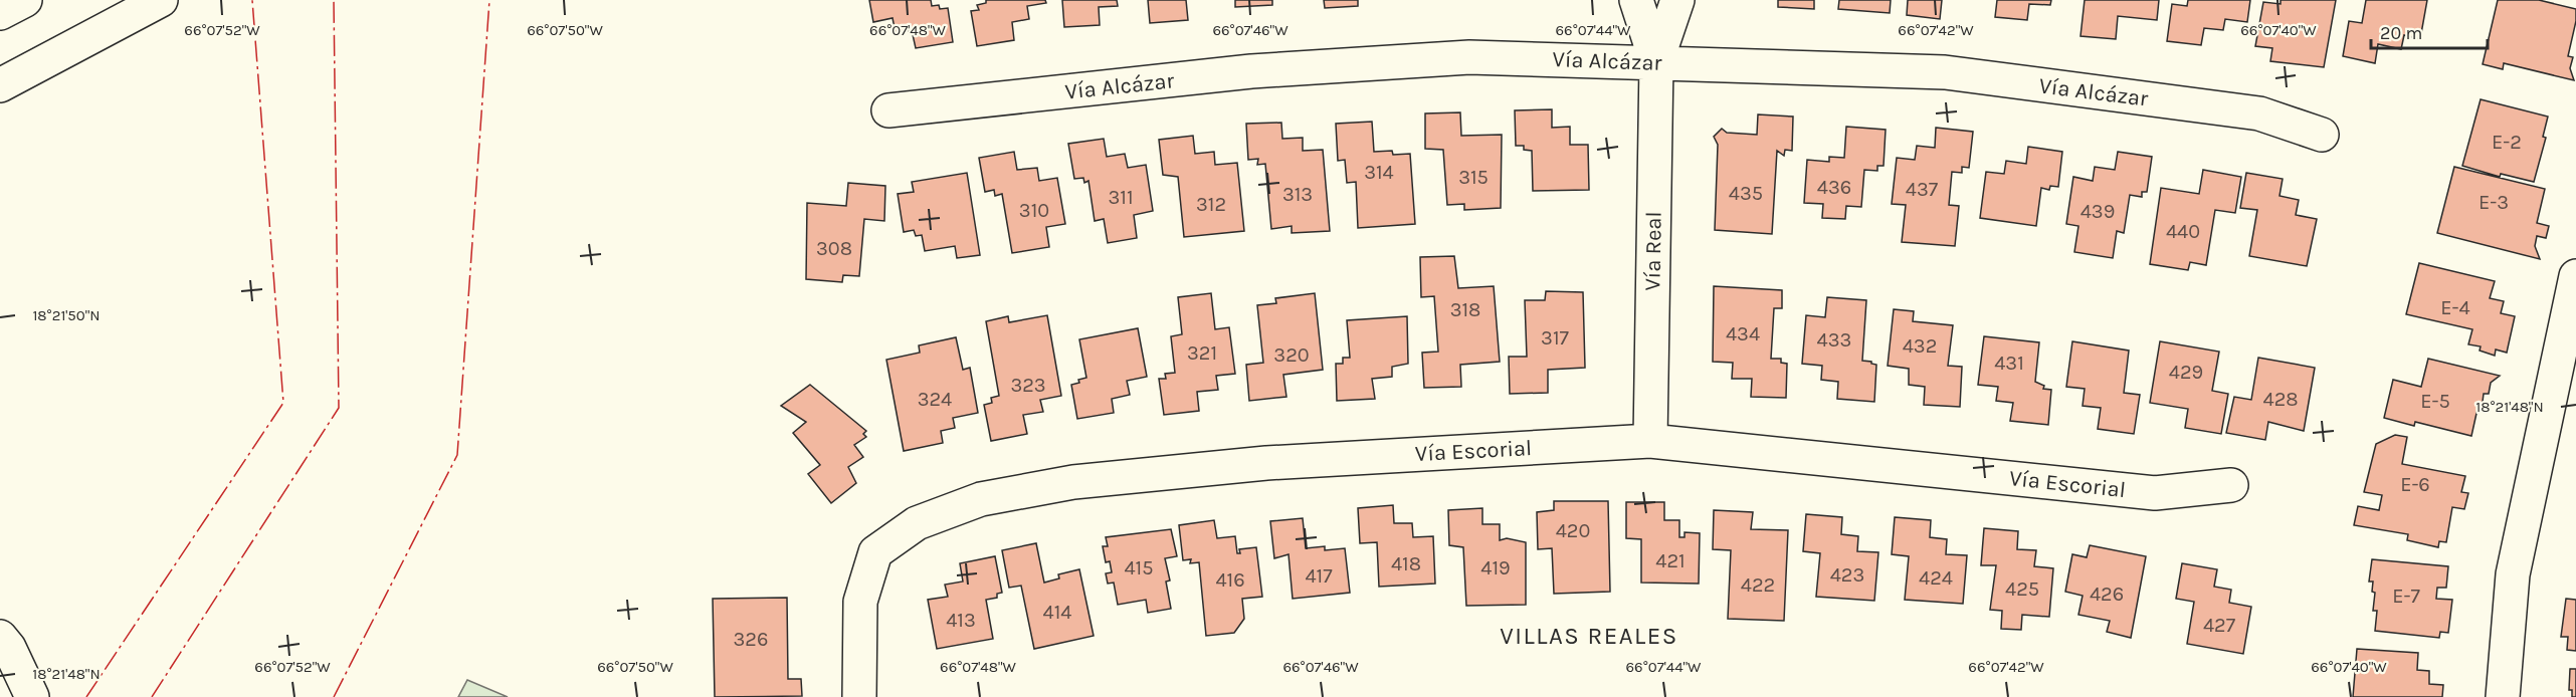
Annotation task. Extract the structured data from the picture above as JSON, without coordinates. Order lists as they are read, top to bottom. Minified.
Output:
{"streets":{"street":["Vía Alcázar","Vía Real","Vía Escorial"]},"crossings":[["Vía Alcázar","Vía Real"],["Vía Real","Vía Escorial"]],"districts":["VILLAS REALES"],"house_numbers":["E-2","314","315","436","437","435","313","311","E-3","312","310","439","440","308","E-4","318","434","317","433","432","321","320","431","429","323","324","428","E-5","E-6","420","421","418","415","419","423","417","424","416","422","425","426","E-7","414","413","427","326"],"scale_bar":"20 m","coordinates":["66°07'52\"W","66°07'50\"W","66°07'48\"W","66°07'46\"W","66°07'44\"W","66°07'42\"W","66°07'40\"W","18°21'50\"N","18°21'48\"N"]}
